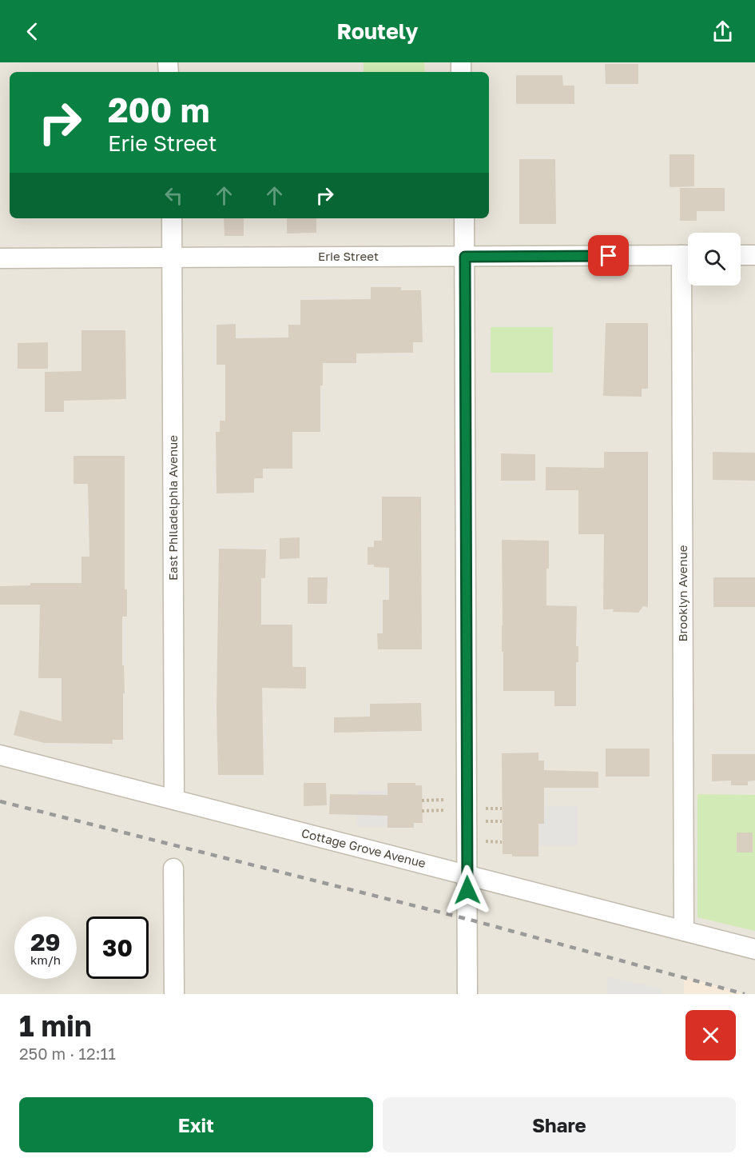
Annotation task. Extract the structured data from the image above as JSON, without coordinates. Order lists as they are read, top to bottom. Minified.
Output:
{"streets":{"street":["Erie Street","East Philadelphia Avenue","Brooklyn Avenue","Cottage Grove Avenue"]},"crossings":[["Erie Street","East Philadelphia Avenue"],["East Philadelphia Avenue","Cottage Grove Avenue"],["Brooklyn Avenue","Cottage Grove Avenue"]],"page":{"header":"Routely","turn":["200 m","Erie Street"],"speed":"29 km/h","limit":"30","heading":["1 min","250 m · 12:11"],"buttons":["Exit","Share"]}}
